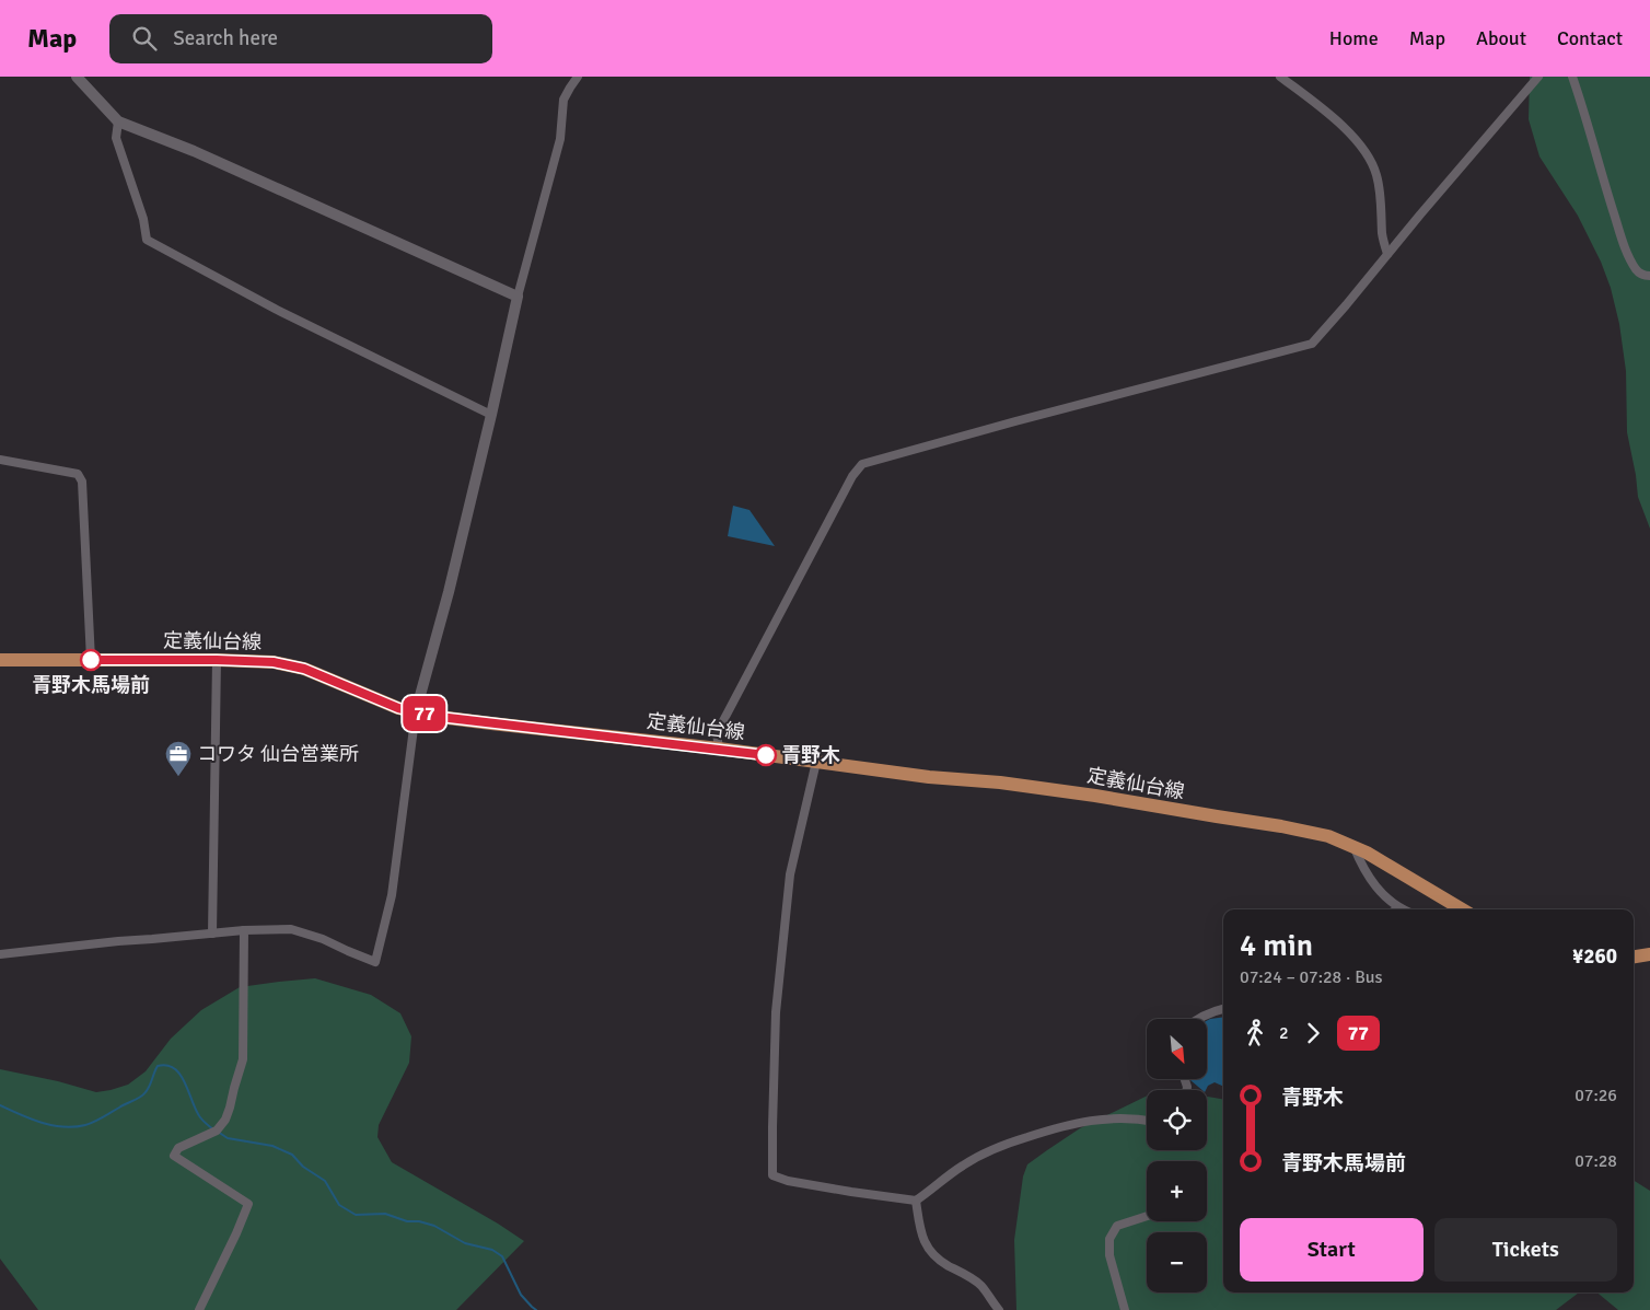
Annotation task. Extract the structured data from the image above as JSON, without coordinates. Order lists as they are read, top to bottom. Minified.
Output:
{"streets":{"main road":["定義仙台線"]},"places":{"other":["青野木馬場前","青野木"],"office":["コワタ 仙台営業所"]},"lines":["bus line 77"],"north":"bottom right","page":{"header":"Map","search":"Search here","nav":["Home","Map","About","Contact"],"on_map":"77","heading":["4 min","07:24 – 07:28 · Bus","¥260"],"legs":["2","77"],"map_buttons":["+","−"],"list":[{"name":"青野木","value":"07:26"},{"name":"青野木馬場前","value":"07:28"}],"buttons":["Start","Tickets"]}}
